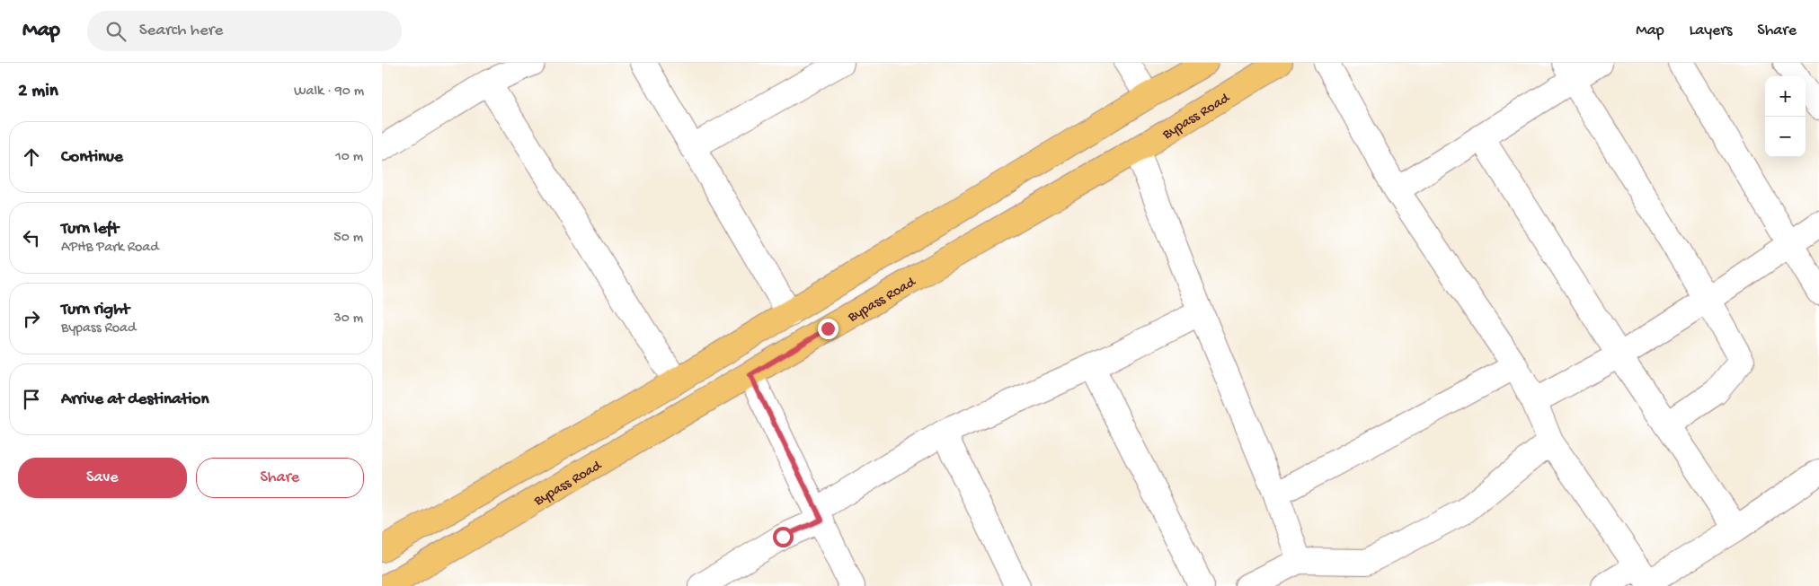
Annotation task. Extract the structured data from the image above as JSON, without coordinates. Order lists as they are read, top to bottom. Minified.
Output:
{"streets":{"main road":["Bypass Road"]},"page":{"header":"Map","search":"Search here","nav":["Map","Layers","Share"],"heading":["2 min","Walk · 90 m"],"map_buttons":["+","−"],"list":[["Continue","10 m"],["Turn left","APHB Park Road","50 m"],["Turn right","Bypass Road","30 m"],"Arrive at destination"],"buttons":["Save","Share"]}}
